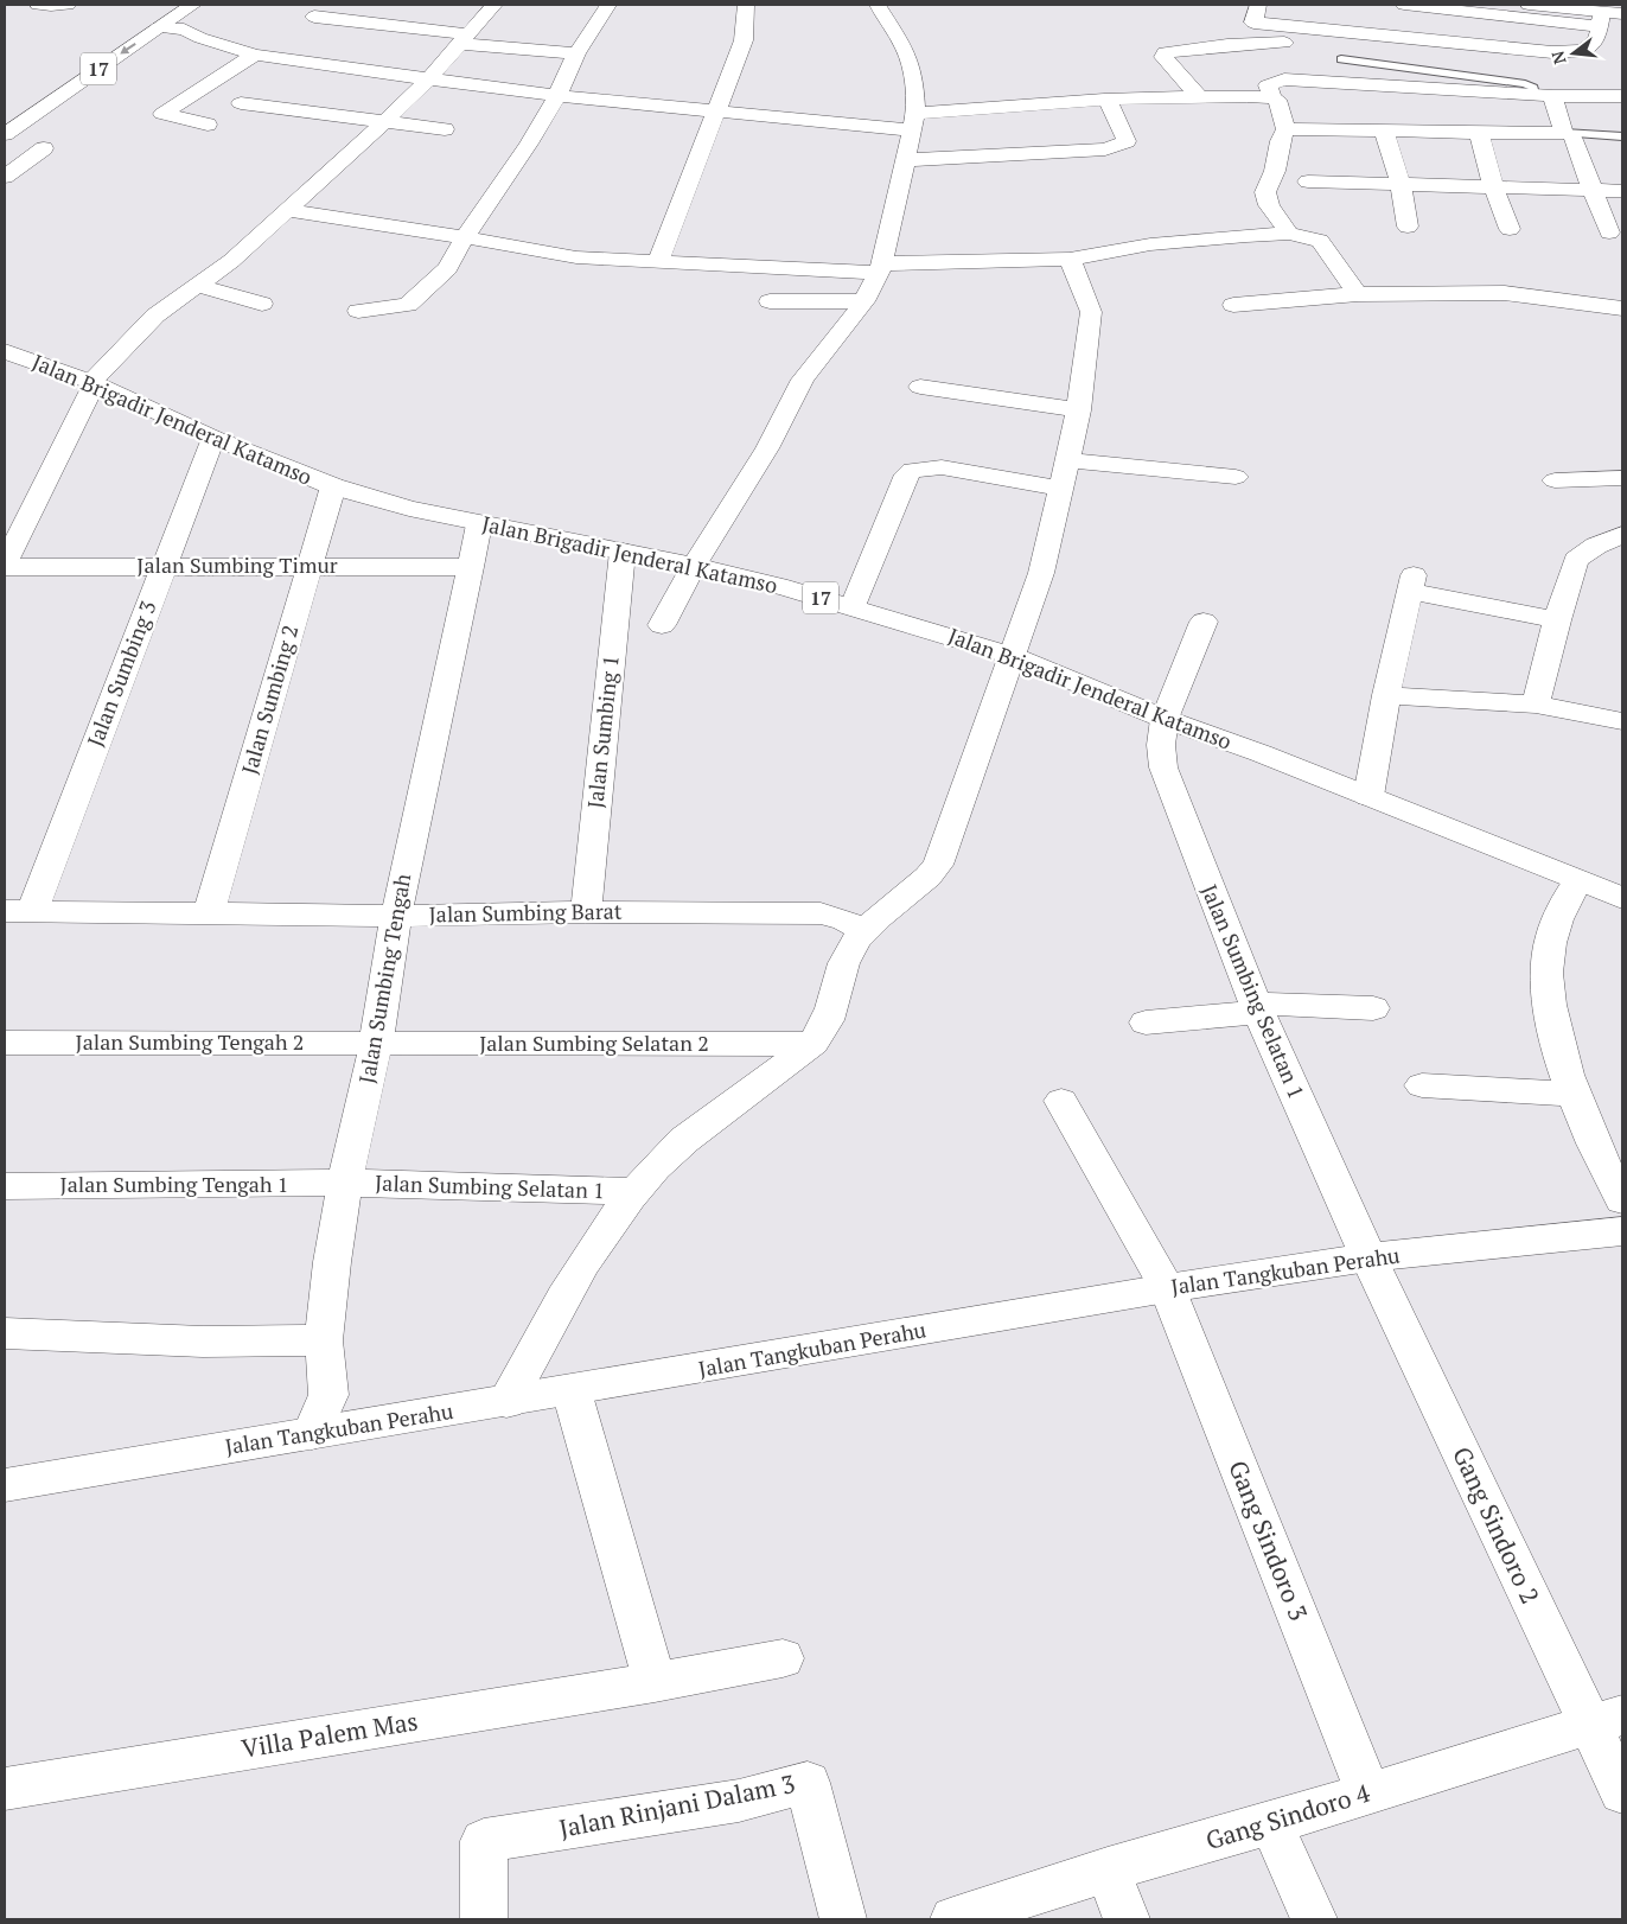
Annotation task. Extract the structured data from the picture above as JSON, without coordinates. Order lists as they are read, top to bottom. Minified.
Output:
{"streets":{"main road":["17","Jalan Brigadir Jenderal Katamso","Jalan Sumbing Timur","Jalan Sumbing 3","Jalan Sumbing 2","Jalan Sumbing 1","Jalan Sumbing Barat","Jalan Sumbing Tengah","Jalan Sumbing Selatan 1","Jalan Sumbing Tengah 2","Jalan Sumbing Selatan 2","Jalan Sumbing Tengah 1","Jalan Tangkuban Perahu","Gang Sindoro 2","Gang Sindoro 3","Villa Palem Mas","Jalan Rinjani Dalam 3","Gang Sindoro 4"]},"crossings":[["Jalan Brigadir Jenderal Katamso","Jalan Sumbing 3"],["Jalan Brigadir Jenderal Katamso","Jalan Sumbing 2"],["Jalan Brigadir Jenderal Katamso","Jalan Sumbing 1"],["Jalan Brigadir Jenderal Katamso","Jalan Sumbing Tengah"],["Jalan Brigadir Jenderal Katamso","Jalan Sumbing Selatan 1"],["Jalan Sumbing Timur","Jalan Sumbing 3"],["Jalan Sumbing Timur","Jalan Sumbing 2"],["Jalan Sumbing Timur","Jalan Sumbing Tengah"],["Jalan Sumbing 3","Jalan Sumbing Barat"],["Jalan Sumbing 2","Jalan Sumbing Barat"],["Jalan Sumbing 1","Jalan Sumbing Barat"],["Jalan Sumbing Barat","Jalan Sumbing Tengah"],["Jalan Sumbing Tengah","Jalan Sumbing Selatan 1"],["Jalan Sumbing Tengah","Jalan Sumbing Tengah 2"],["Jalan Sumbing Tengah","Jalan Sumbing Selatan 2"],["Jalan Sumbing Tengah","Jalan Sumbing Tengah 1"],["Jalan Sumbing Tengah","Jalan Tangkuban Perahu"],["Jalan Sumbing Selatan 1","Jalan Sumbing Tengah 1"],["Jalan Sumbing Selatan 1","Jalan Tangkuban Perahu"],["Jalan Sumbing Selatan 1","Gang Sindoro 2"],["Jalan Sumbing Tengah 2","Jalan Sumbing Selatan 2"],["Jalan Tangkuban Perahu","Gang Sindoro 2"],["Jalan Tangkuban Perahu","Gang Sindoro 3"],["Gang Sindoro 2","Gang Sindoro 4"],["Gang Sindoro 3","Gang Sindoro 4"]],"north":"left"}
